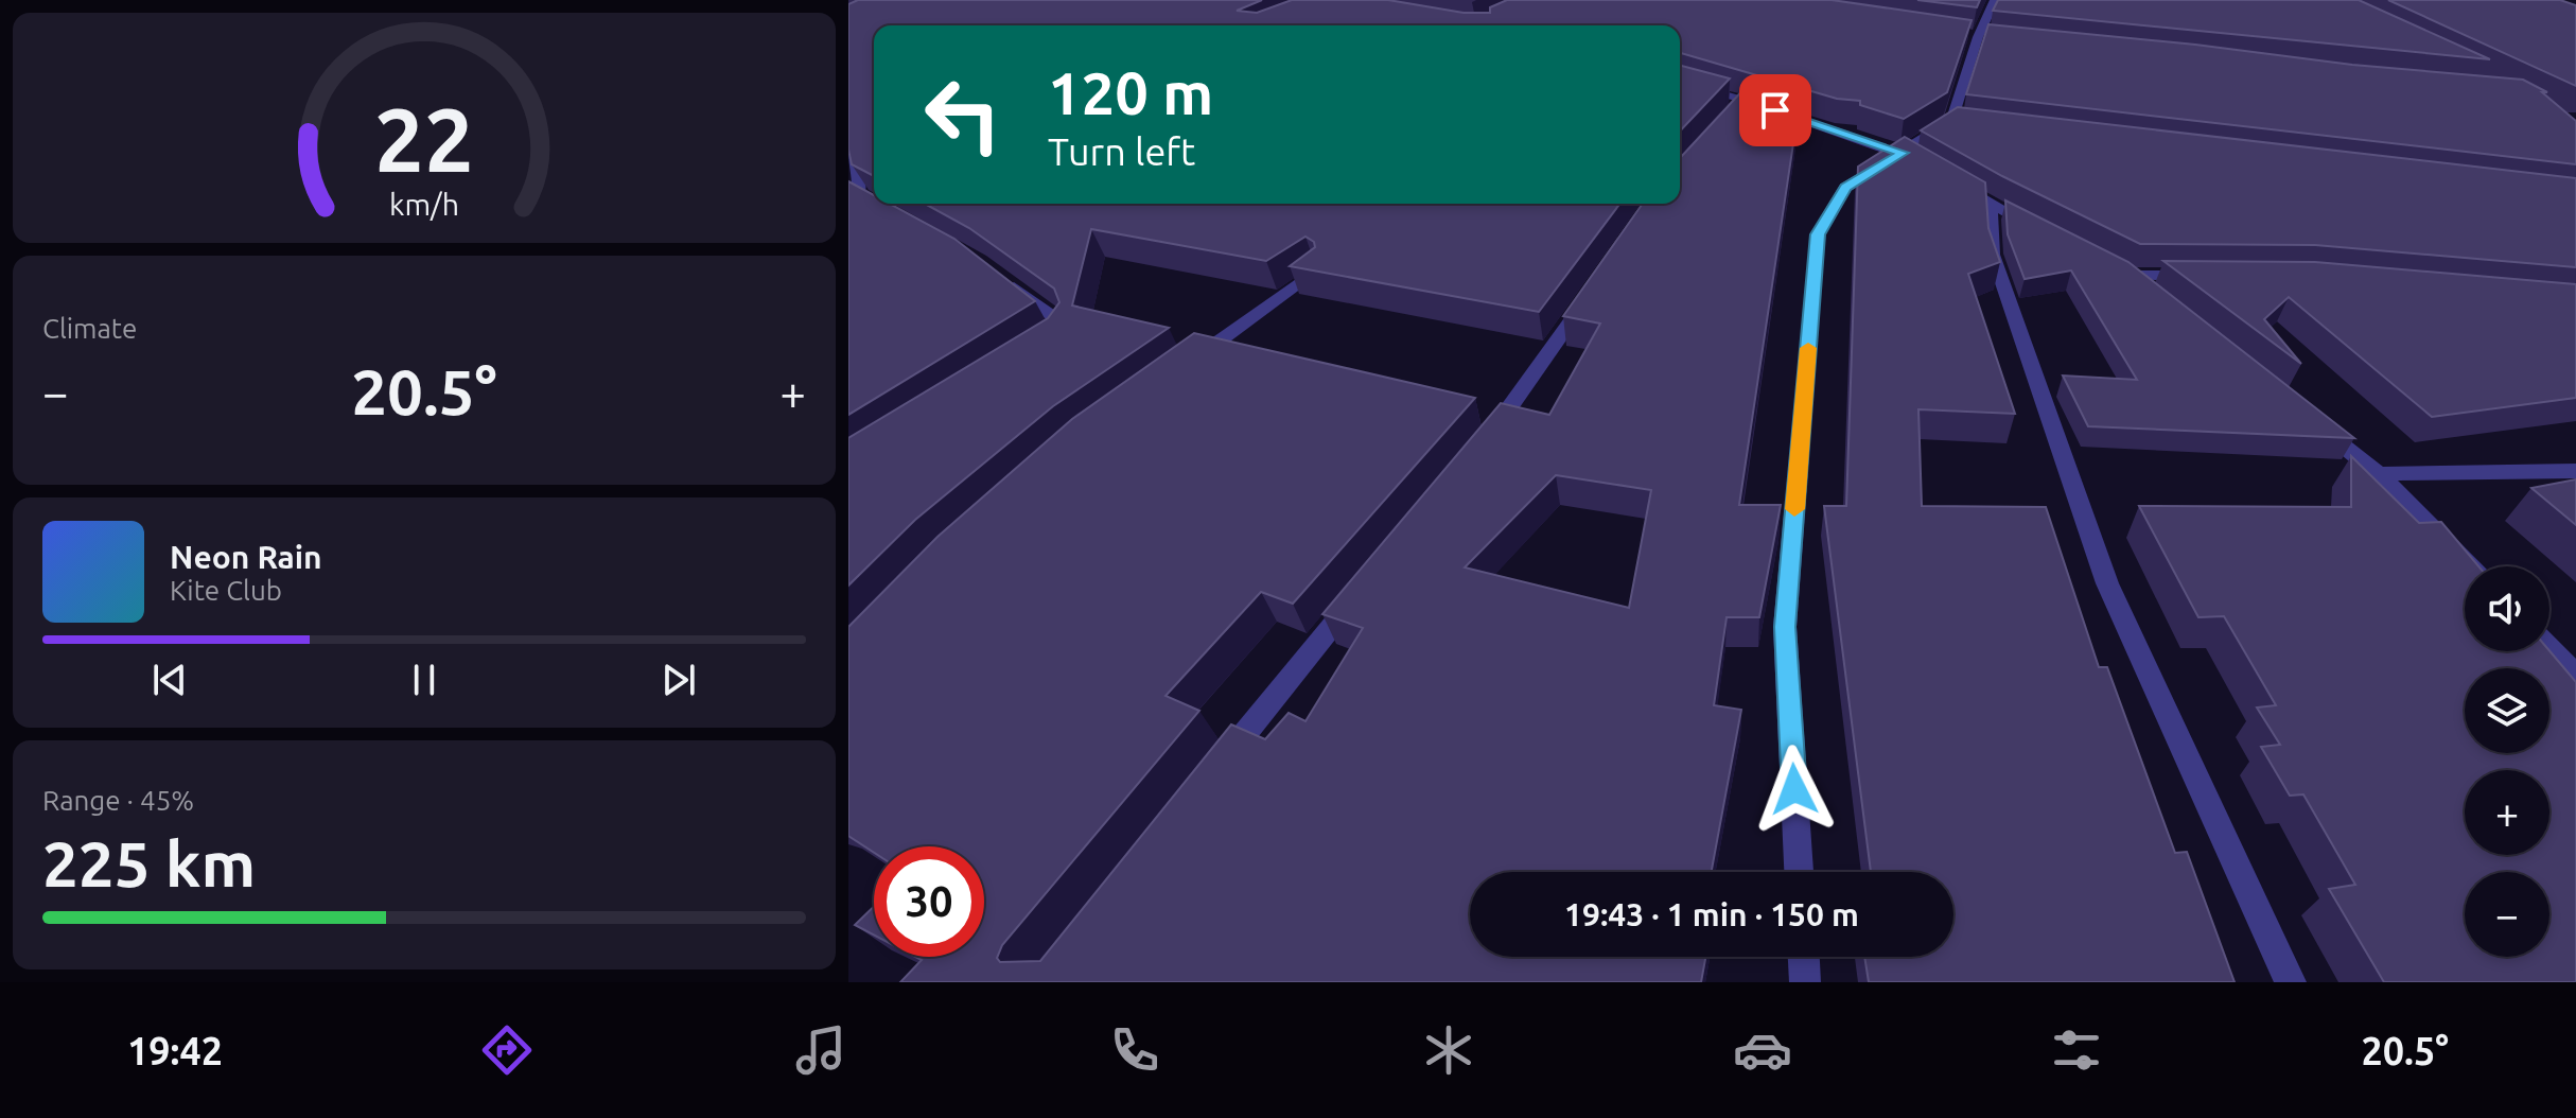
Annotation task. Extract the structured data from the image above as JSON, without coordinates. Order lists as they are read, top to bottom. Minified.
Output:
{"page":{"turn":["120 m","Turn left"],"tile":["Climate",["Range · 45%","225 km"]],"heat":["−","20.5°","+"],"song":["Neon Rain","Kite Club"],"map_buttons":["+","−"],"limit":"30","trip":"19:43 · 1 min · 150 m","tabs":["19:42","20.5°"],"gauge":["22","km/h"]}}
